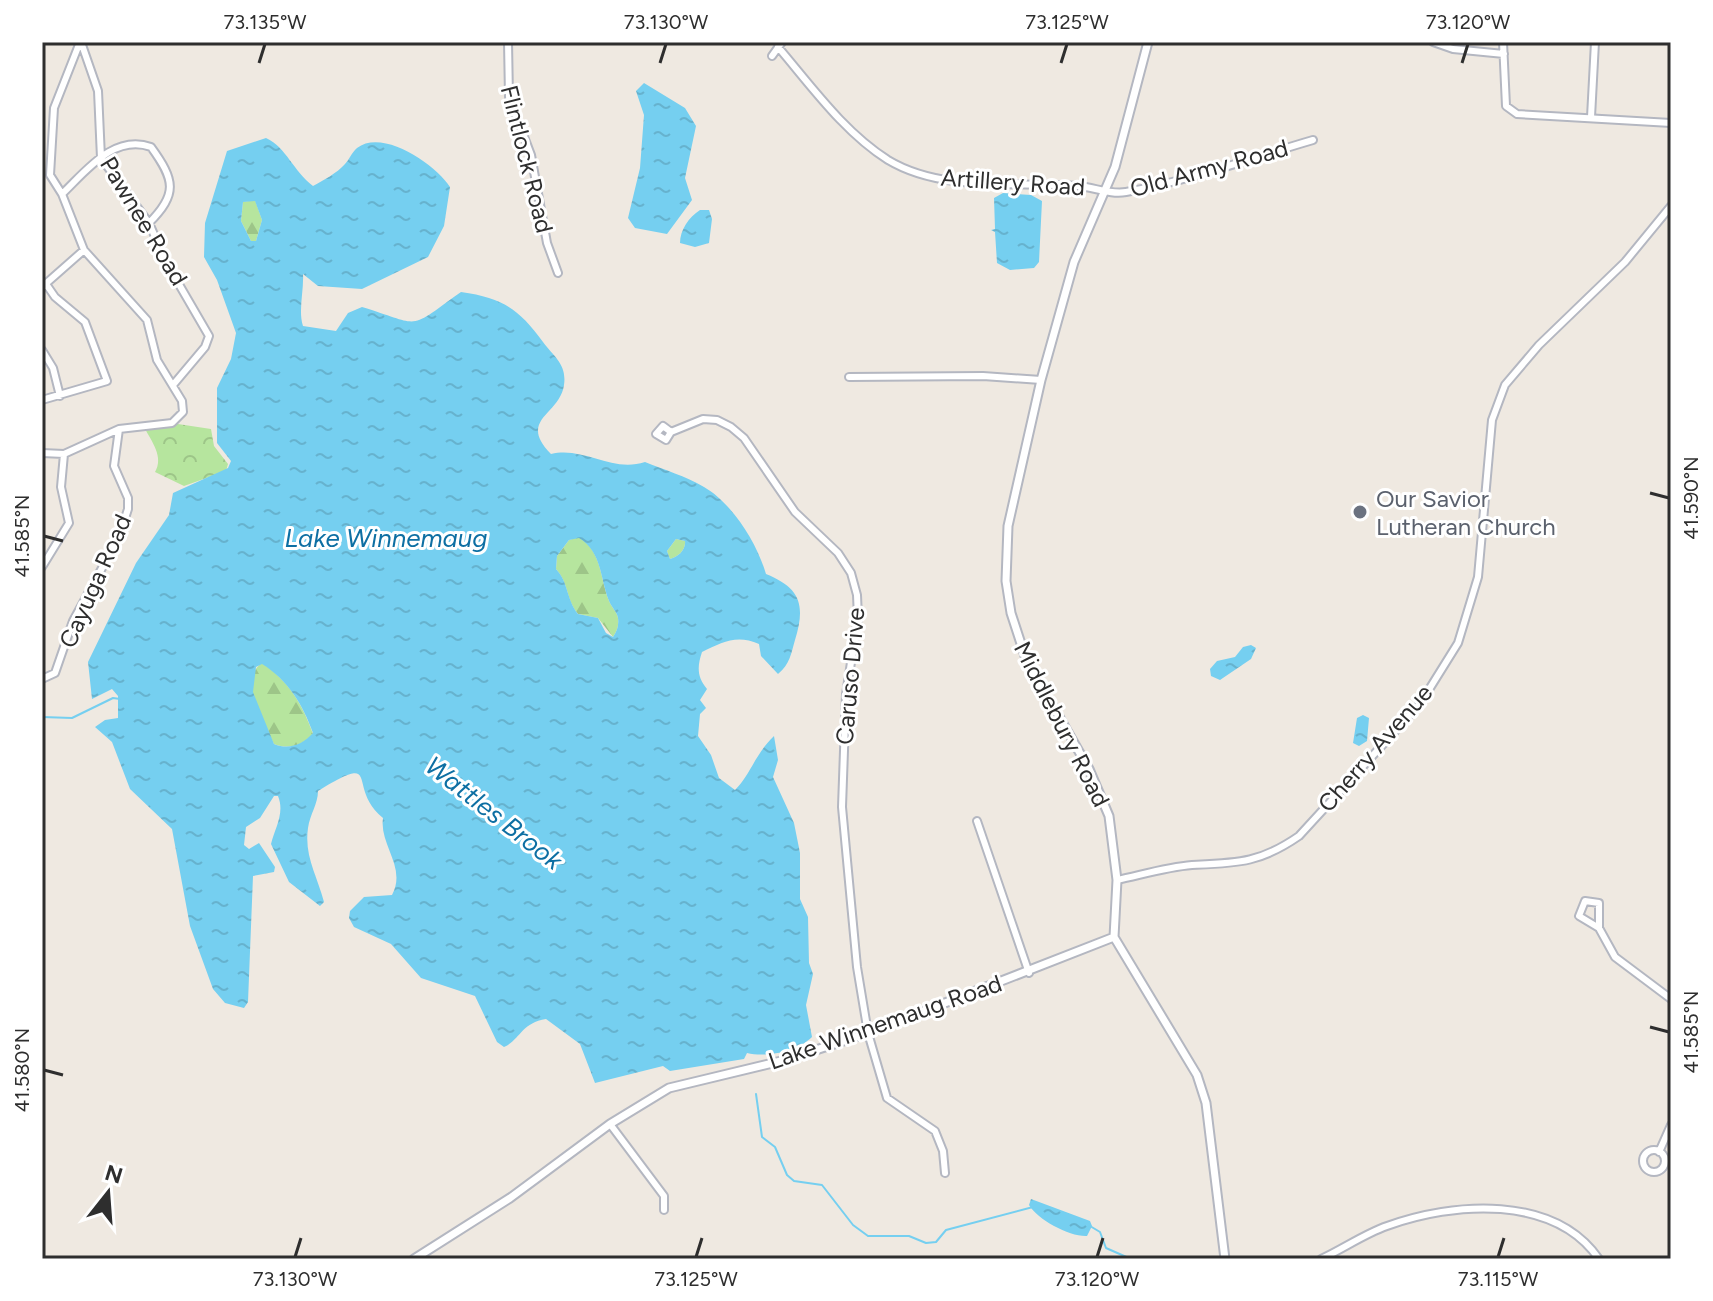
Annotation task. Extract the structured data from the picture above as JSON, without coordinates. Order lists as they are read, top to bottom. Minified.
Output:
{"streets":{"street":["Flintlock Road","Old Army Road","Artillery Road","Pawnee Road","Cayuga Road","Caruso Drive","Middlebury Road","Cherry Avenue","Lake Winnemaug Road"]},"crossings":[["Old Army Road","Artillery Road"],["Old Army Road","Middlebury Road"],["Artillery Road","Middlebury Road"],["Caruso Drive","Lake Winnemaug Road"],["Middlebury Road","Cherry Avenue"],["Middlebury Road","Lake Winnemaug Road"]],"water":["Lake Winnemaug","Wattles Brook"],"places":["Our Savior Lutheran Church"],"north":"top","coordinates":["73.135°W","73.130°W","73.125°W","73.120°W","41.590°N","41.585°N","41.580°N","73.115°W"]}
